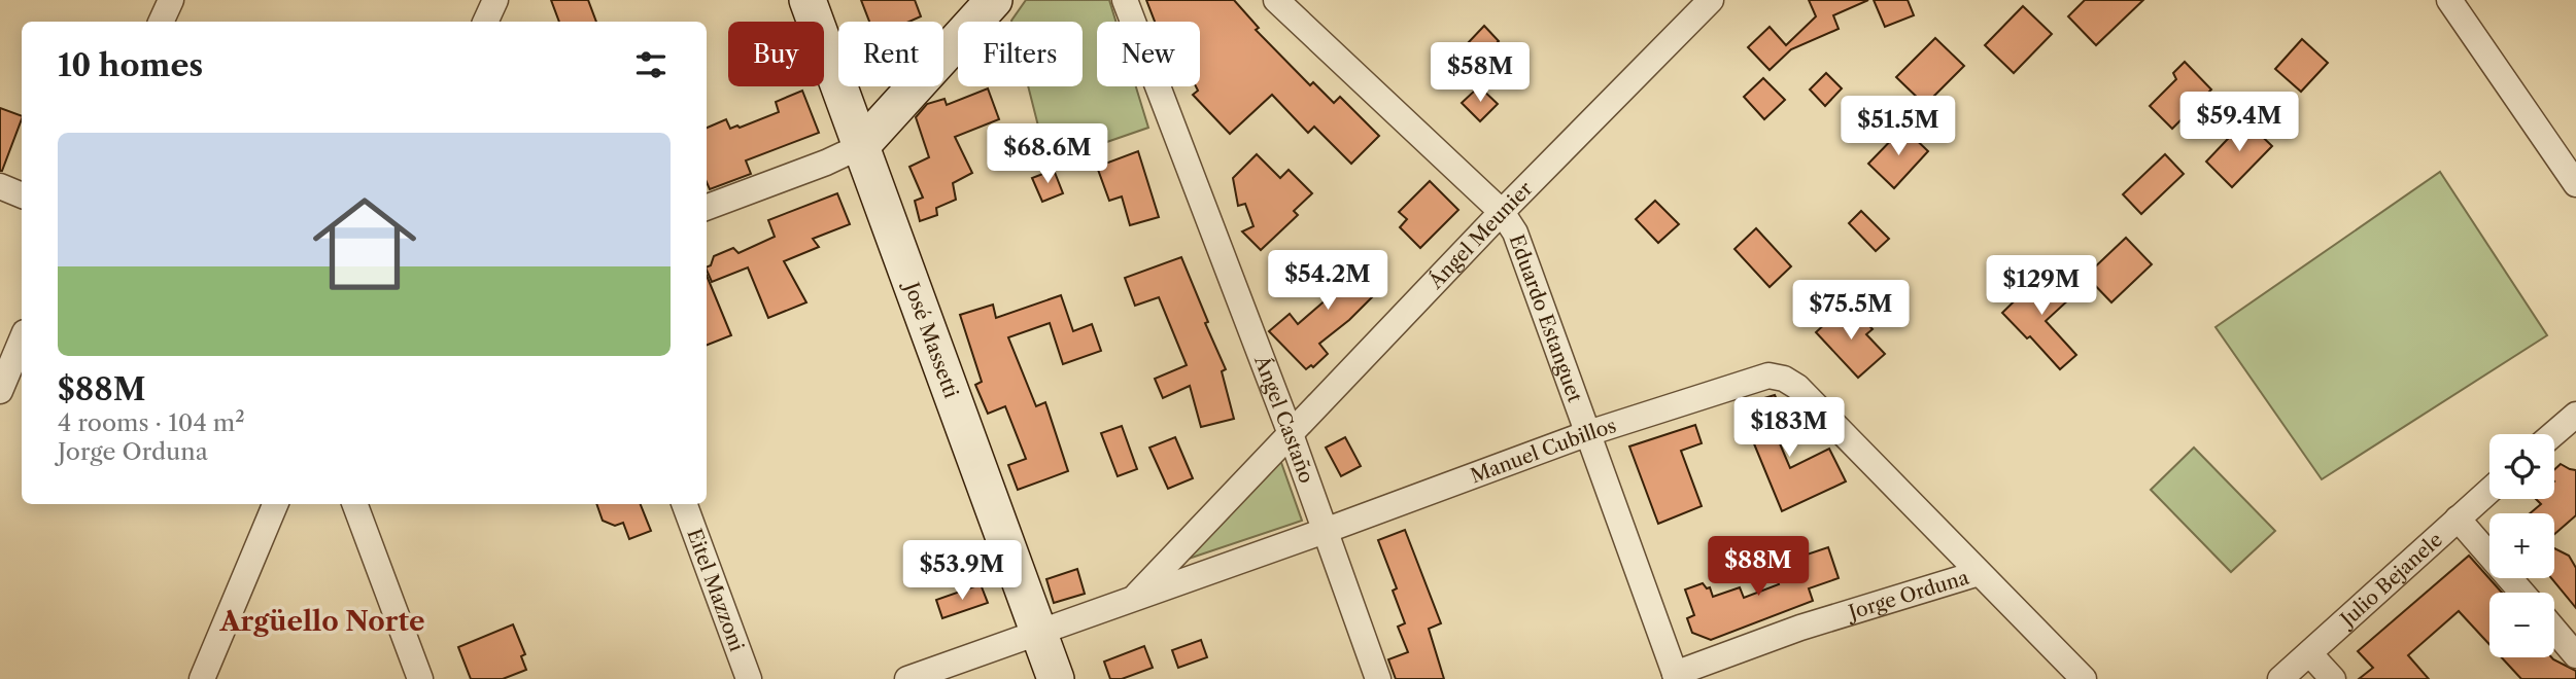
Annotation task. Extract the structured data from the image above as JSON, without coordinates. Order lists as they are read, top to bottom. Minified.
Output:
{"streets":{"main road":["José Massetti"],"street":["Ángel Meunier","Eduardo Estanguet","Ángel Castaño","Manuel Cubillos","Julio Bejanele","Eitel Mazzoni","Jorge Orduna"]},"crossings":[["Ángel Meunier","Eduardo Estanguet"],["Ángel Meunier","Ángel Castaño"],["Ángel Meunier","Manuel Cubillos"],["Eduardo Estanguet","Manuel Cubillos"],["Eduardo Estanguet","Jorge Orduna"],["José Massetti","Manuel Cubillos"],["Ángel Castaño","Manuel Cubillos"],["Manuel Cubillos","Jorge Orduna"]],"districts":["Argüello Norte"],"page":{"chip":["Buy","Rent","Filters","New"],"heading":"10 homes","price":["$58M","$59.4M","$51.5M","$68.6M","$54.2M","$129M","$75.5M","$183M","$88M","$53.9M"],"list":[{"name":"$88M","note":"4 rooms · 104 m² · Jorge Orduna"}],"map_buttons":["+","−"]}}
